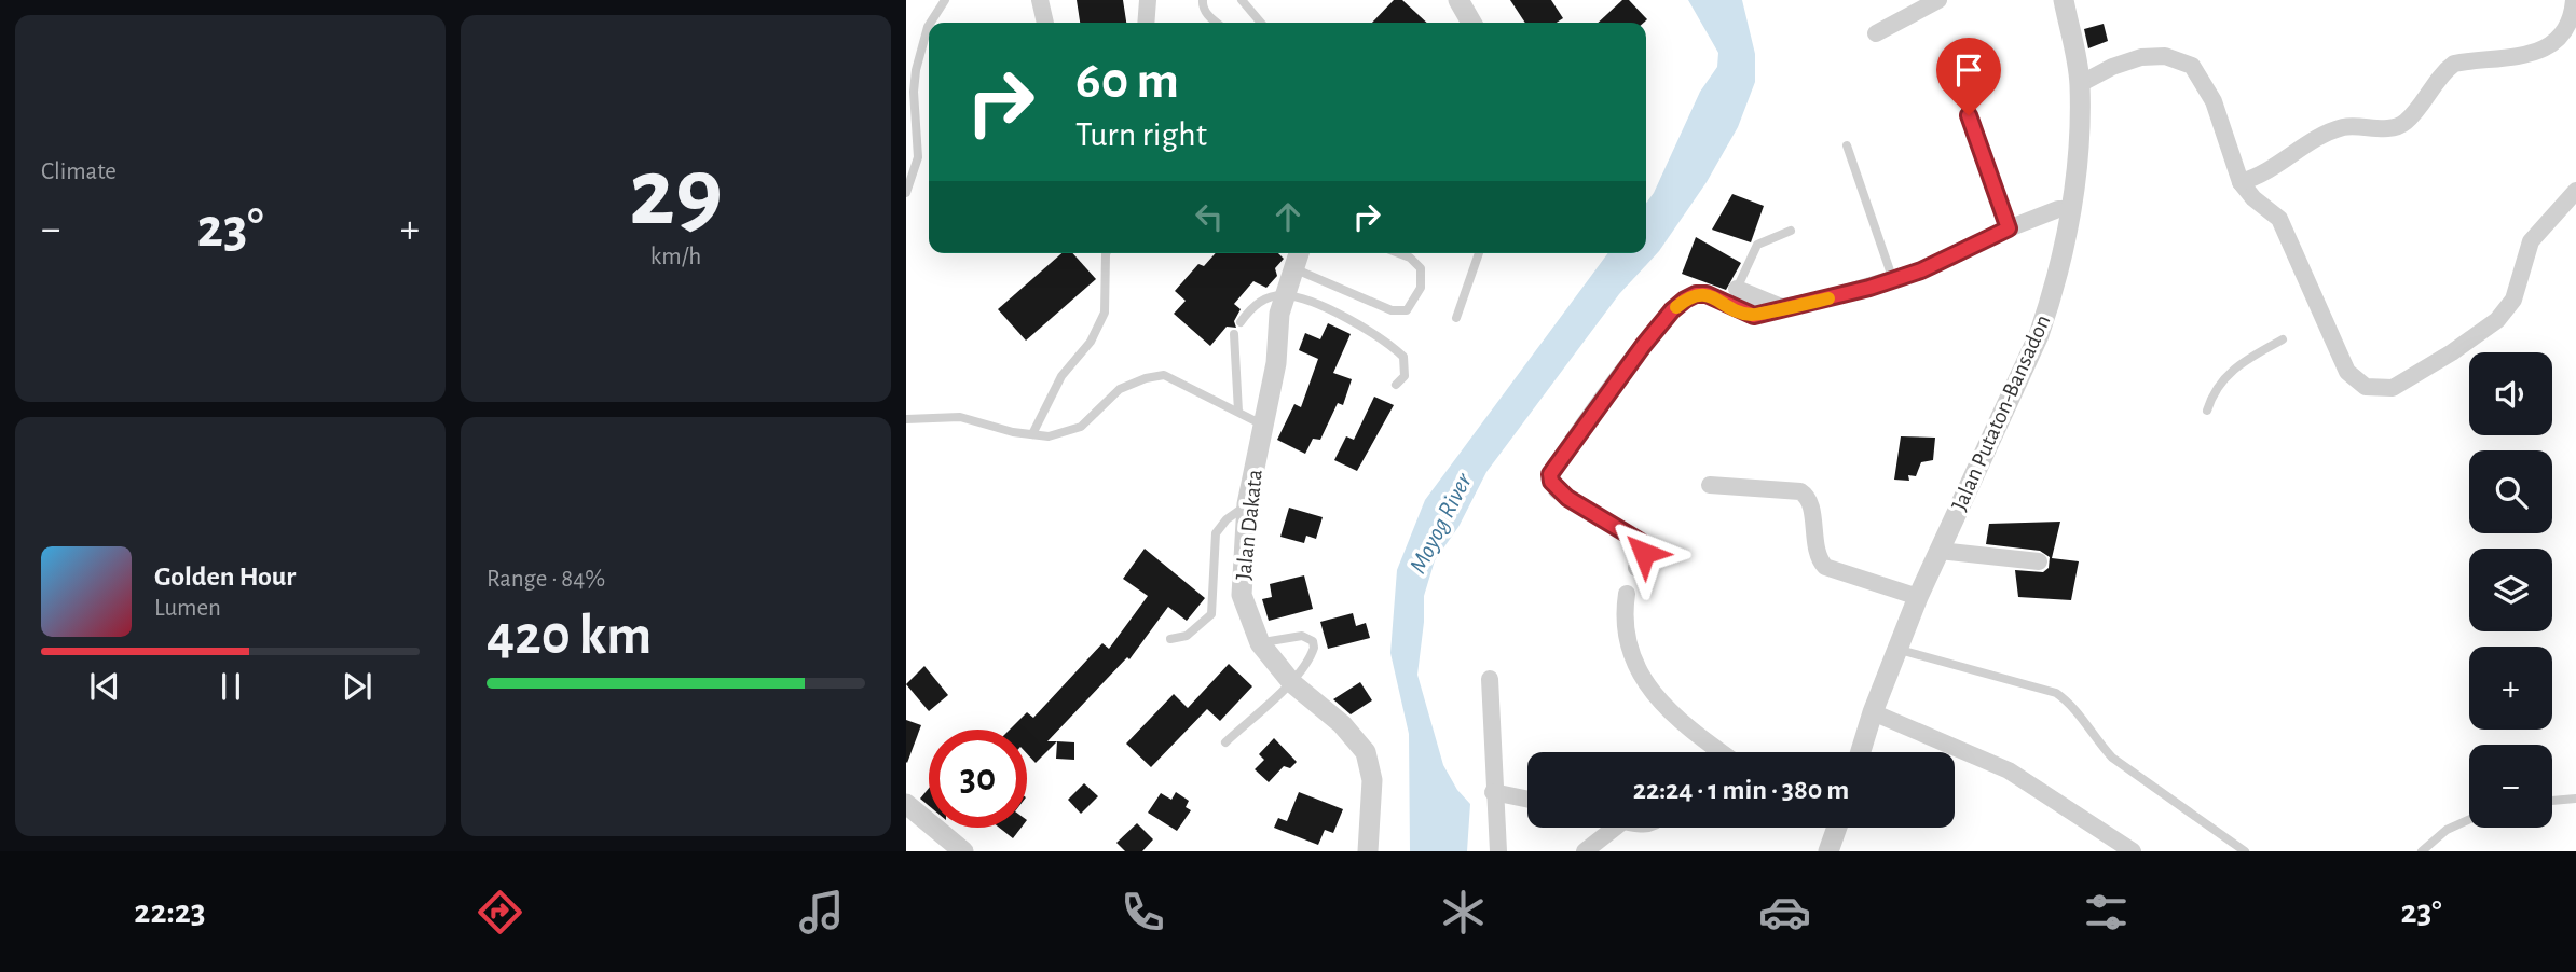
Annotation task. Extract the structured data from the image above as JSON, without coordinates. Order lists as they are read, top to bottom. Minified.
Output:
{"streets":{"street":["Jalan Putaton-Bansadon","Jalan Dakata"]},"water":["Moyog River"],"page":{"tile":["Climate",["29","km/h"],["Range · 84%","420 km"]],"turn":["60 m","Turn right"],"heat":["−","23°","+"],"map_buttons":["+","−"],"song":["Golden Hour","Lumen"],"limit":"30","trip":"22:24 · 1 min · 380 m","tabs":["22:23","23°"]}}
